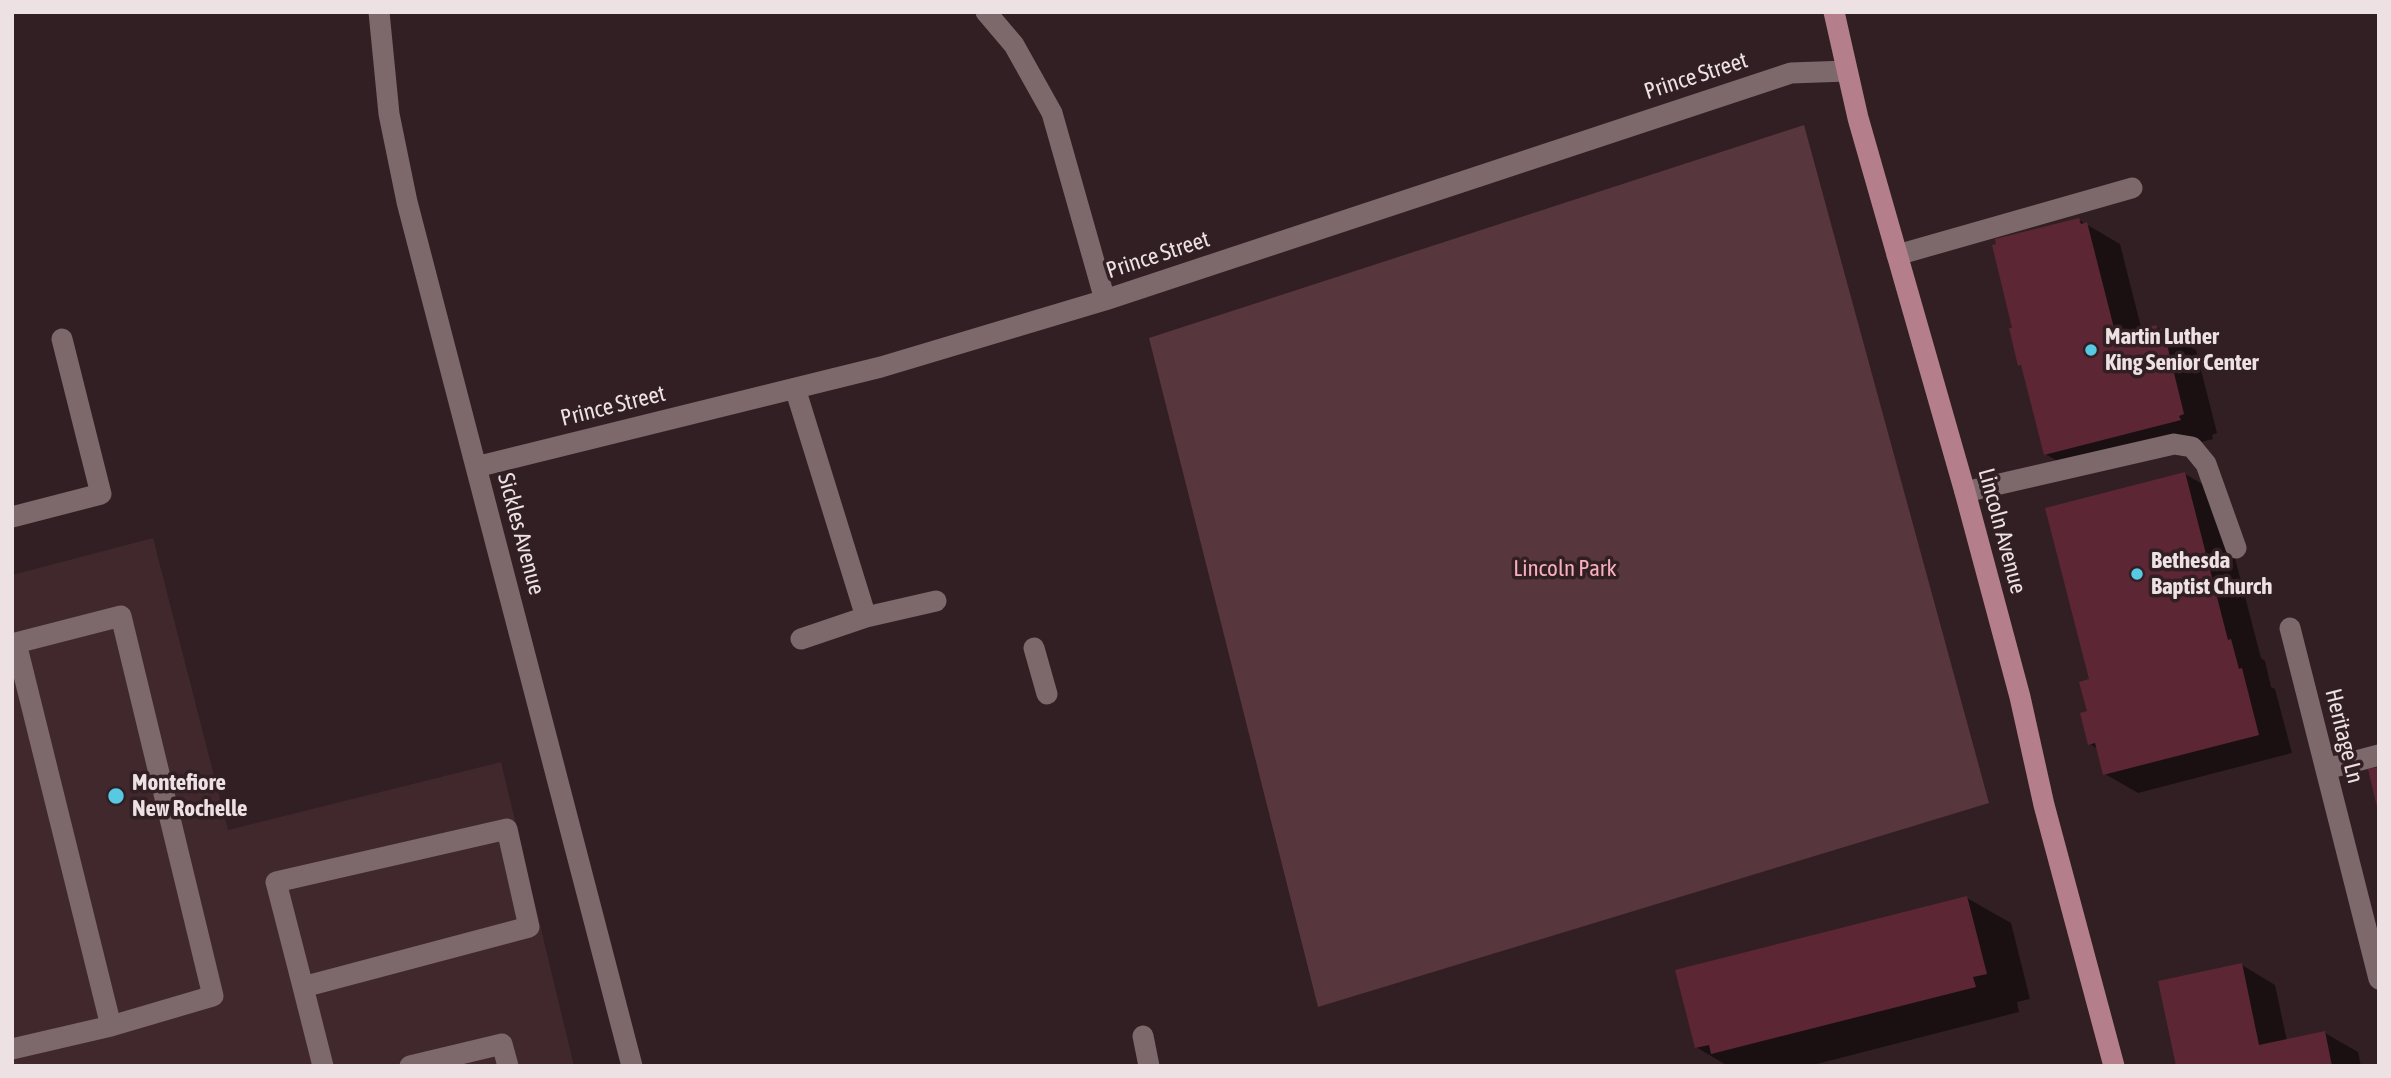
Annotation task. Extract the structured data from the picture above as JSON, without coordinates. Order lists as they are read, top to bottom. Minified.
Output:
{"streets":{"main road":["Lincoln Avenue"],"street":["Prince Street","Sickles Avenue","Heritage Ln"]},"crossings":[["Prince Street","Lincoln Avenue"],["Prince Street","Sickles Avenue"]],"parks":["Lincoln Park"],"places":["Martin Luther King Senior Center","Bethesda Baptist Church","Montefiore New Rochelle"]}
